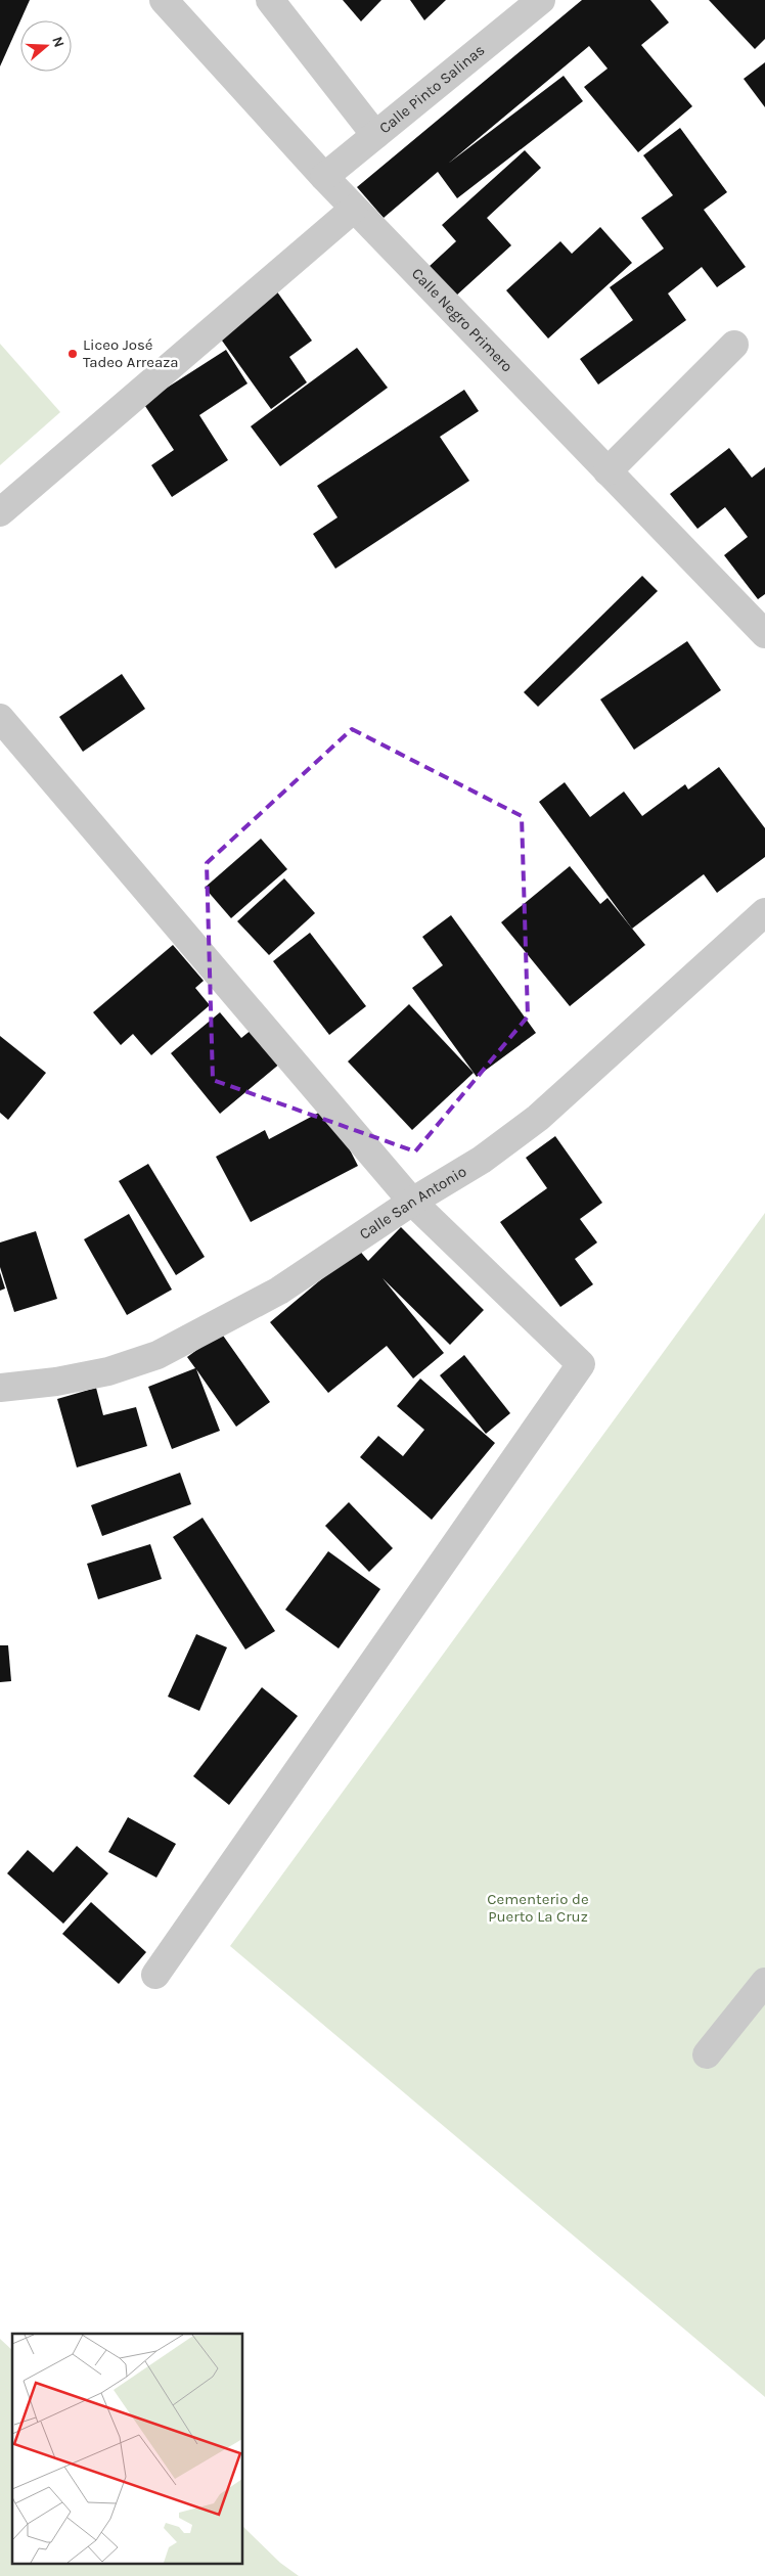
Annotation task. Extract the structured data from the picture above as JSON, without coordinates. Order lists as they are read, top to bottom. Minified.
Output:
{"streets":{"street":["Calle Pinto Salinas","Calle Negro Primero","Calle San Antonio"]},"crossings":[["Calle Pinto Salinas","Calle Negro Primero"]],"parks":["Cementerio de Puerto La Cruz"],"places":["Liceo José Tadeo Arreaza"],"north":"right"}
